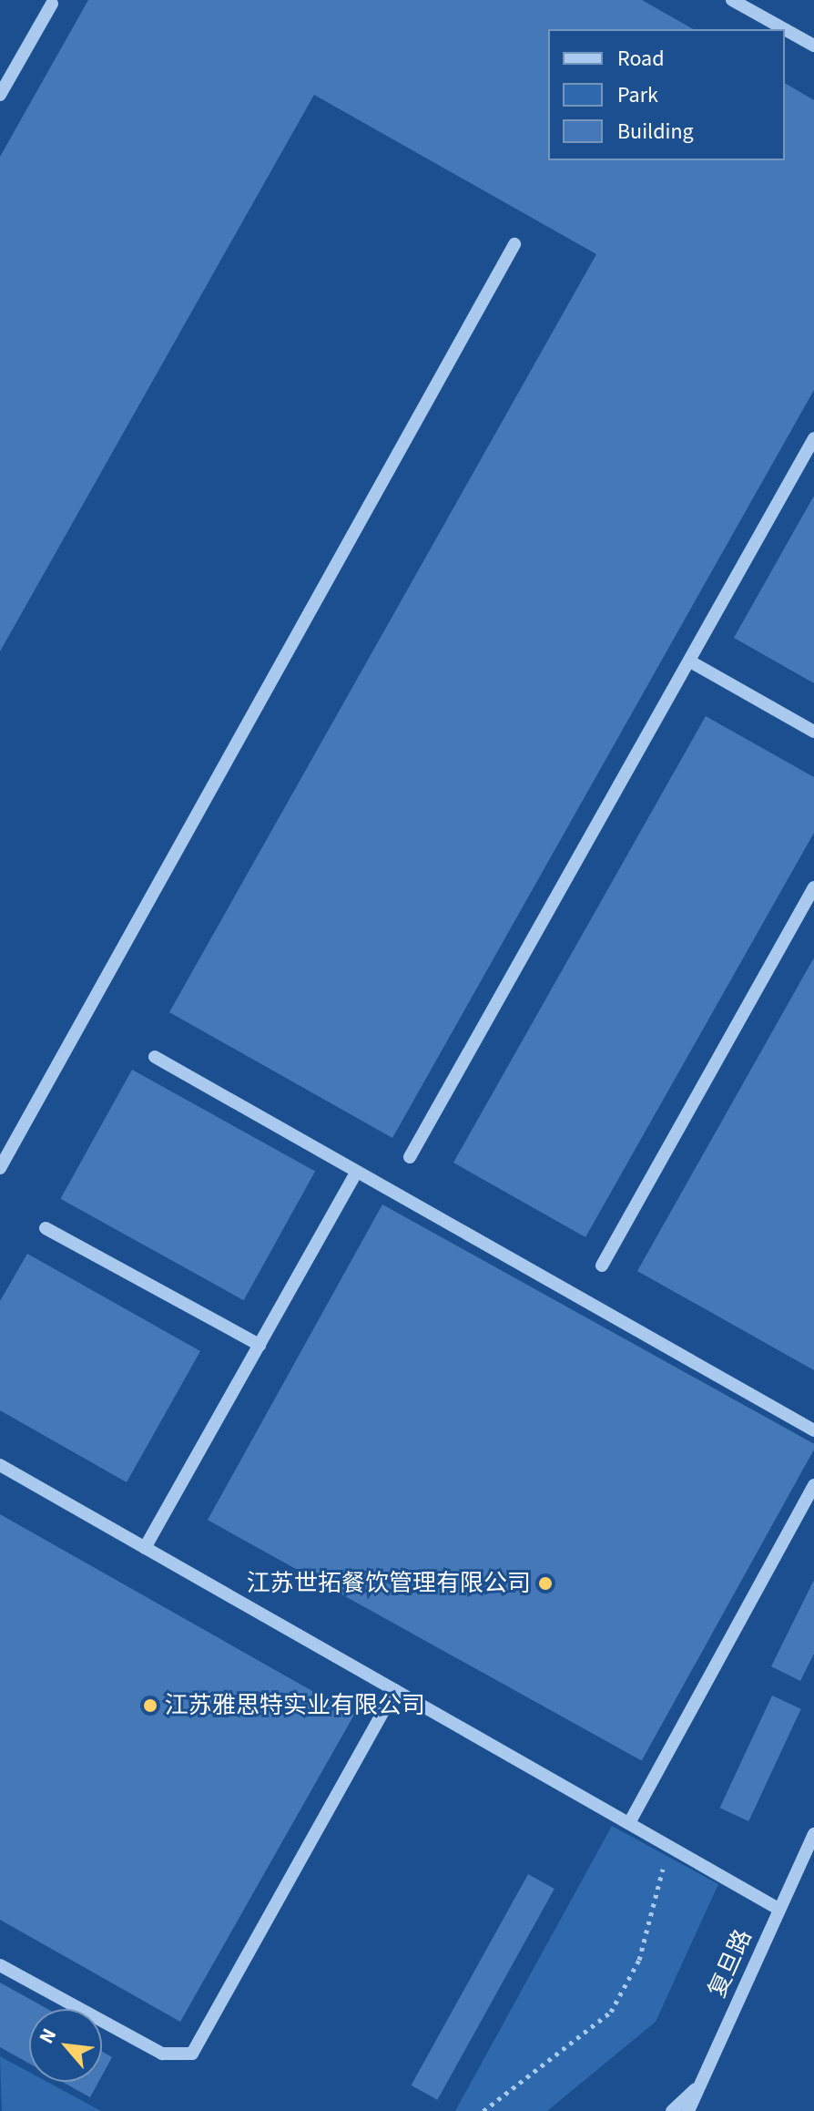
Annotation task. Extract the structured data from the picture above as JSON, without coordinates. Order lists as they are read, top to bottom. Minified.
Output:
{"streets":{"street":["复旦路"]},"places":["江苏世拓餐饮管理有限公司","江苏雅思特实业有限公司"],"legend":["Road","Park","Building"],"north":"top left"}
